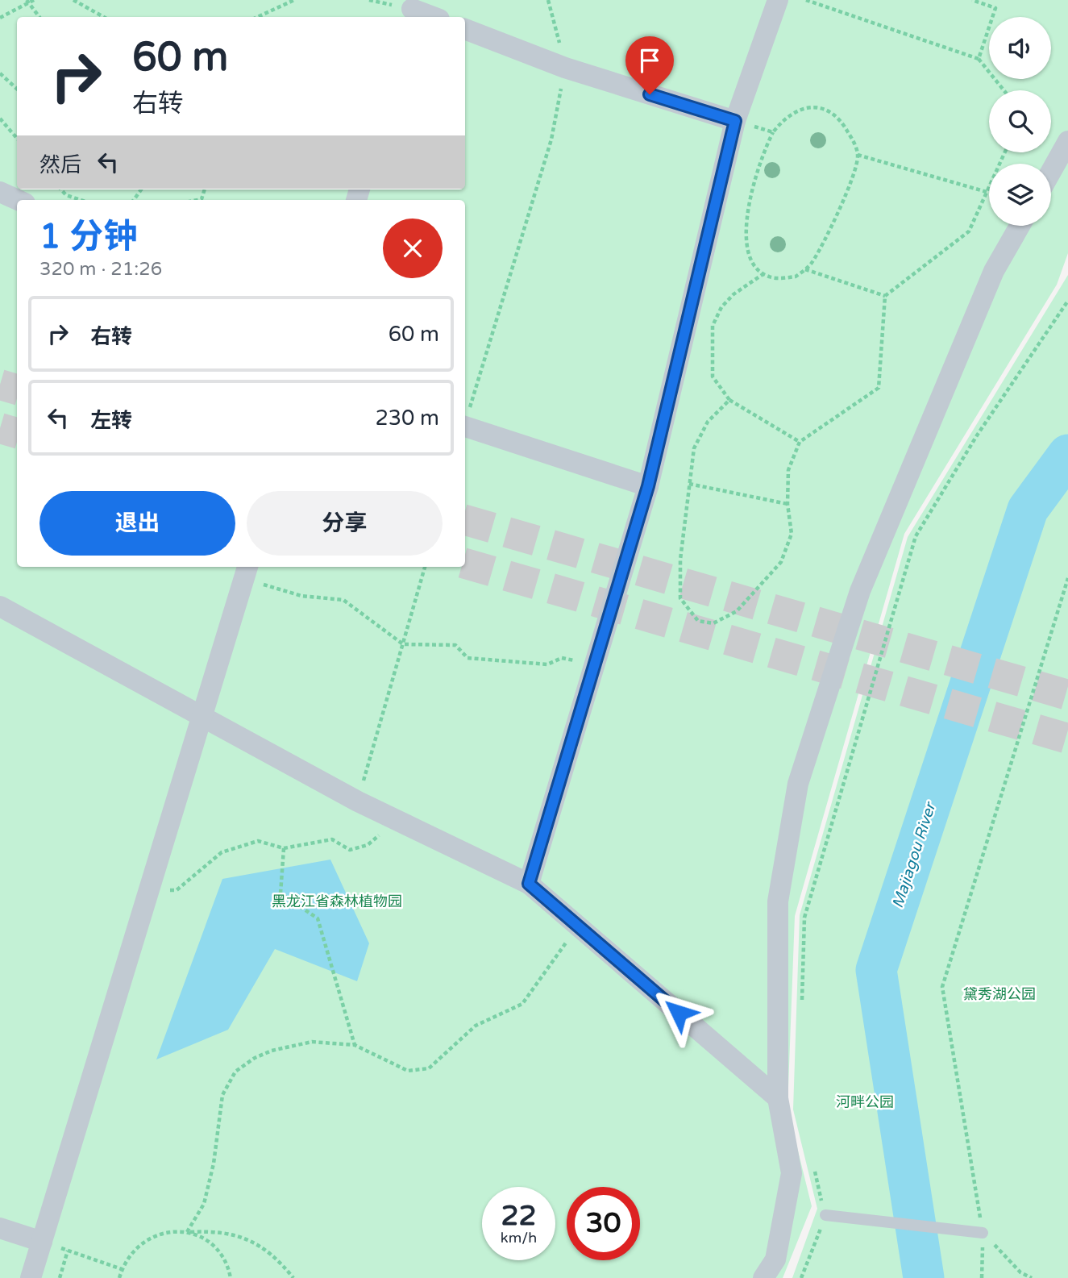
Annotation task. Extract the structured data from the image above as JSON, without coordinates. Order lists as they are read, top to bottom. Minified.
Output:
{"water":["Majiagou River"],"parks":["黑龙江省森林植物园","黛秀湖公园","河畔公园"],"page":{"turn":["60 m","右转"],"then":"然后","heading":["1 分钟","320 m · 21:26"],"list":[{"name":"右转","value":"60 m"},{"name":"左转","value":"230 m"}],"buttons":["退出","分享"],"speed":"22 km/h","limit":"30"}}
